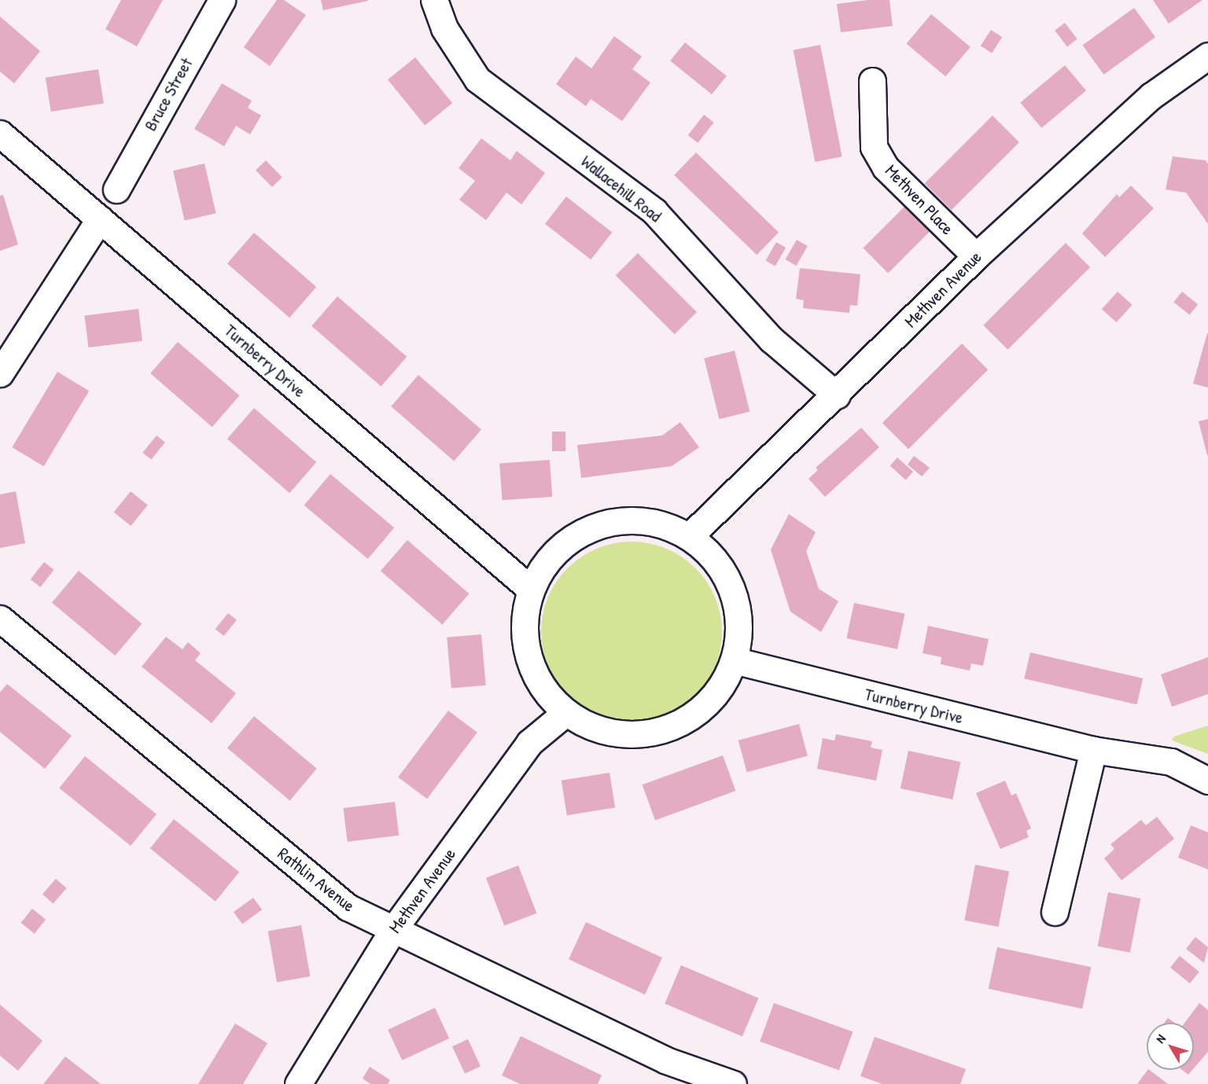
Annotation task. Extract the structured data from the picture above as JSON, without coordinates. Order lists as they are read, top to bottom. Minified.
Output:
{"streets":{"street":["Bruce Street","Wallacehill Road","Methven Place","Methven Avenue","Turnberry Drive","Rathlin Avenue"]},"crossings":[["Wallacehill Road","Methven Avenue"],["Methven Place","Methven Avenue"],["Methven Avenue","Rathlin Avenue"]],"north":"top left"}
